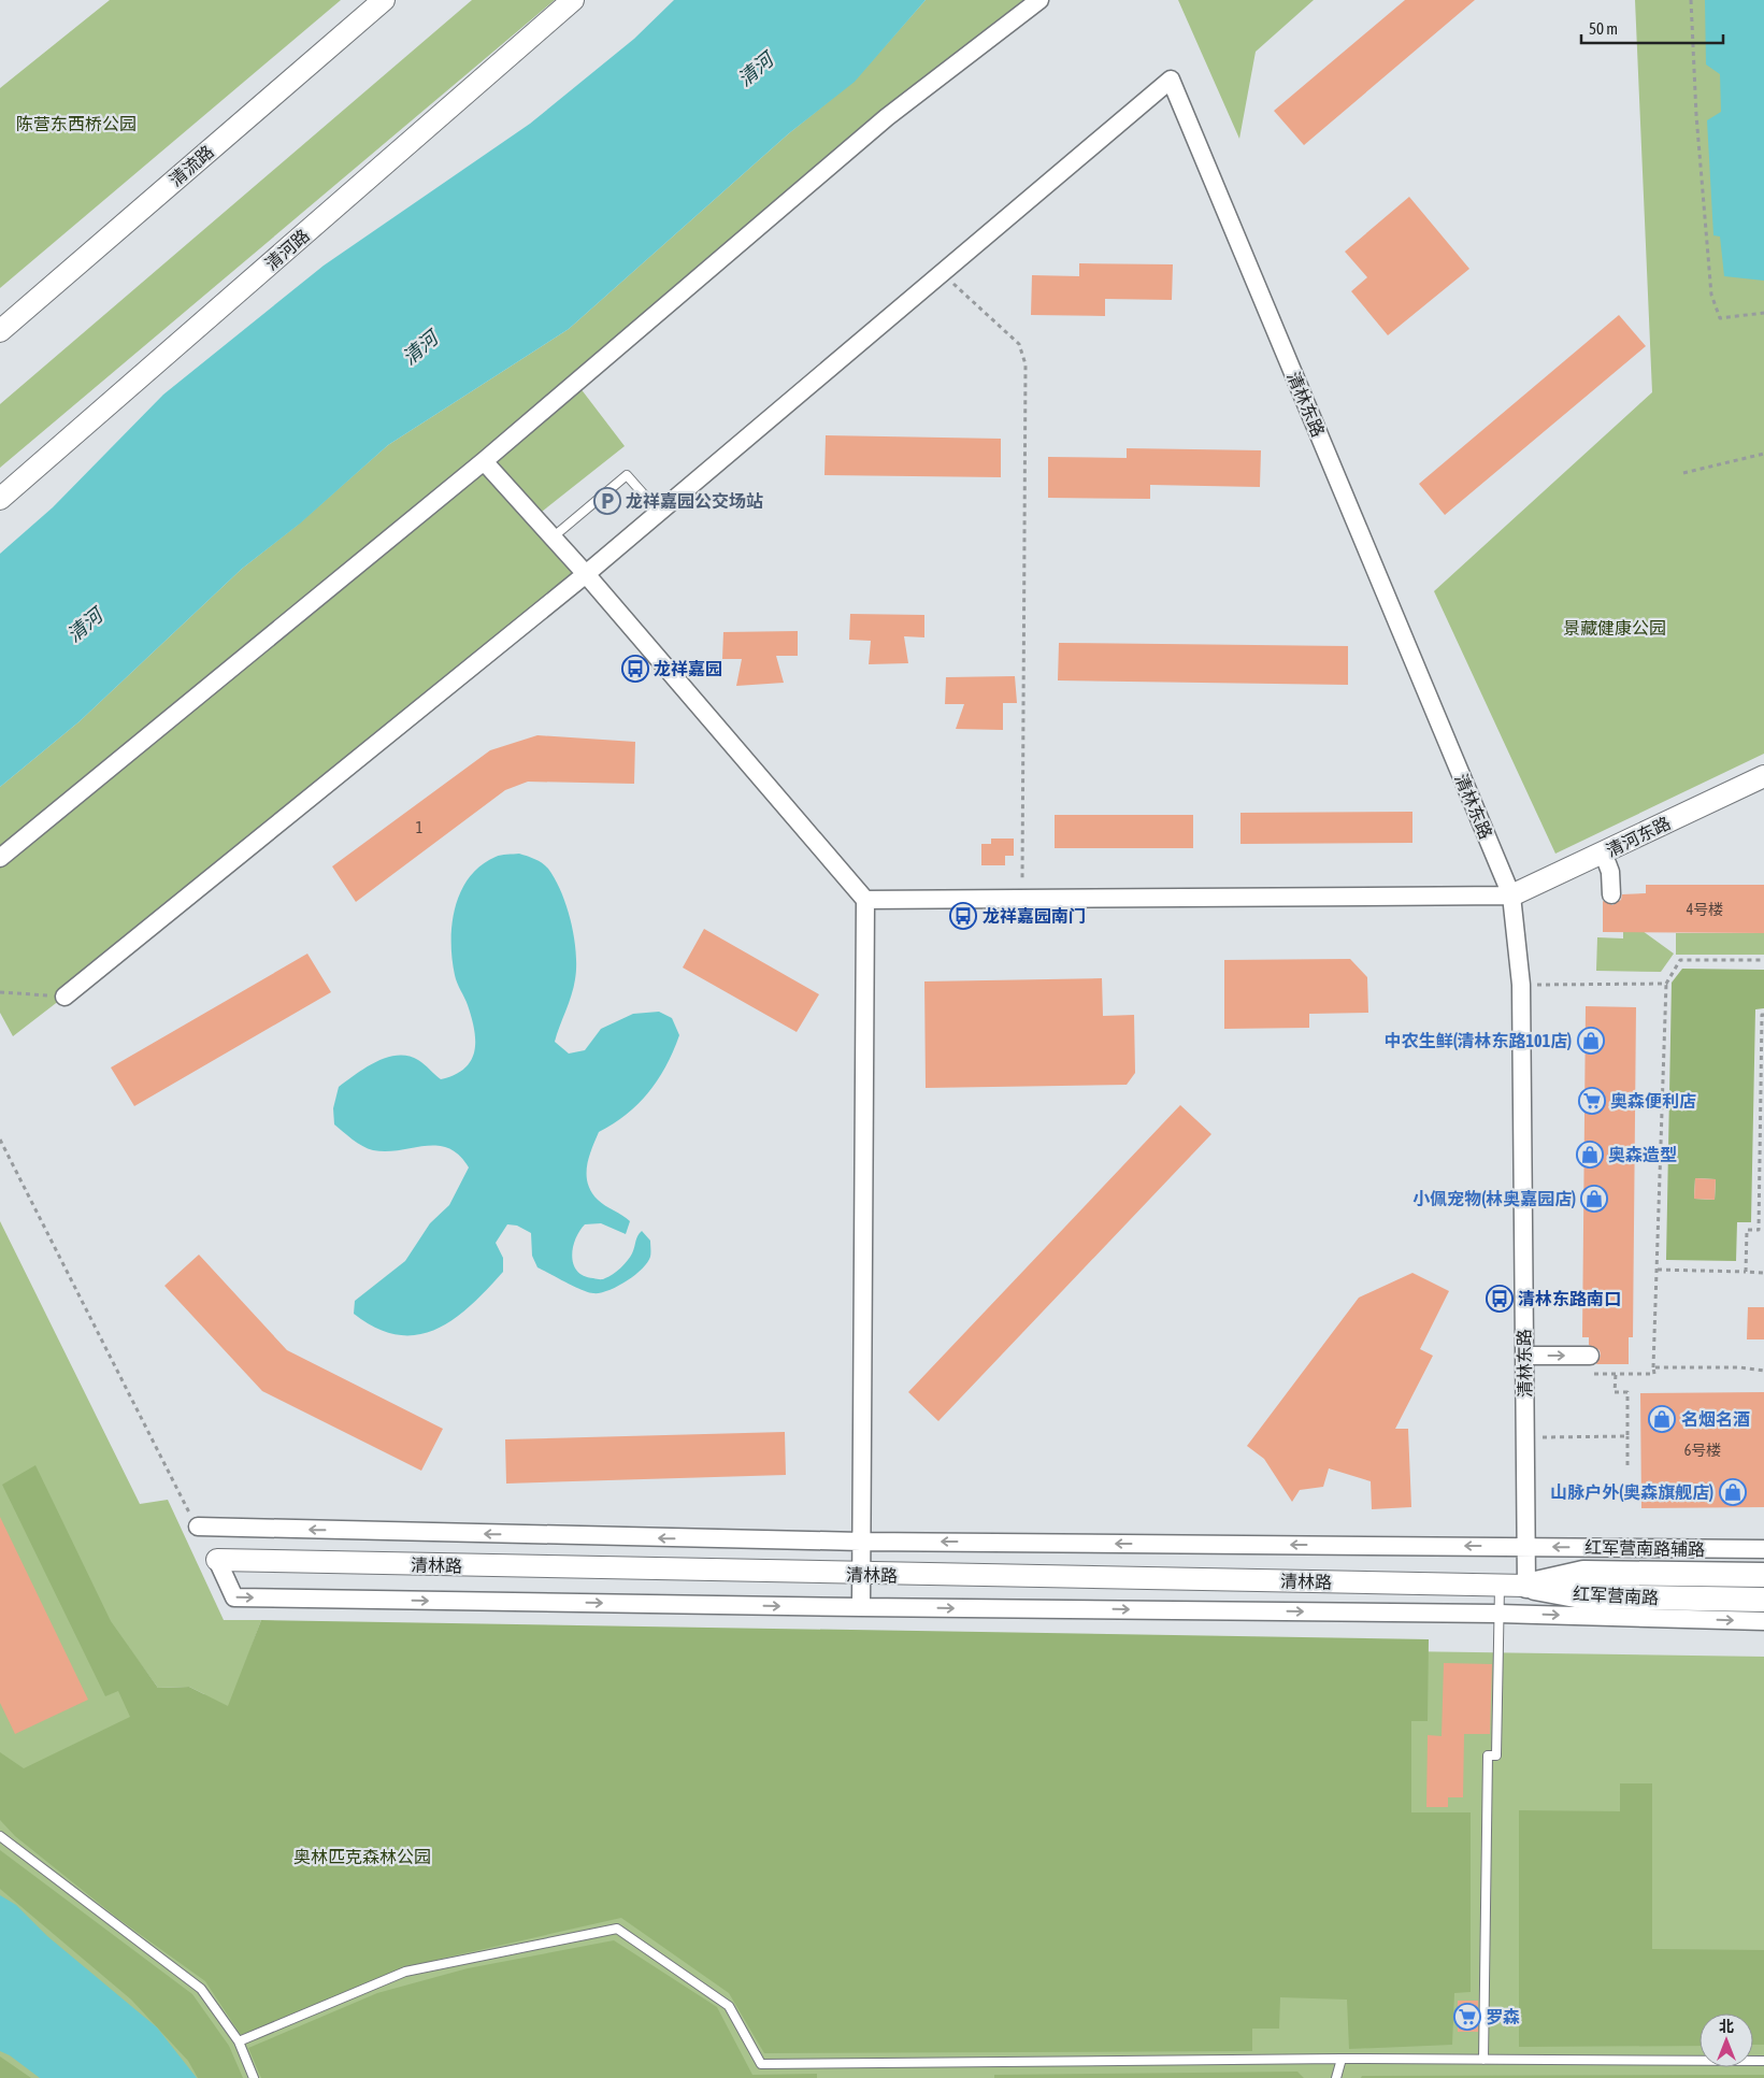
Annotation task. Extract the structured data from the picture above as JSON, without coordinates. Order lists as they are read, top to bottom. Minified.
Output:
{"streets":{"main road":["红军营南路"],"street":["清流路","清河路","清林东路","清河东路","红军营南路辅路","清林路"]},"crossings":[["清林东路","清河东路"],["清林东路","红军营南路辅路"],["清林东路","清林路"],["清林东路","红军营南路"],["清林路","红军营南路"]],"water":["清河"],"parks":["陈营东西桥公园","景藏健康公园","奥林匹克森林公园"],"places":{"parking":["龙祥嘉园公交场站"],"bus stop":["龙祥嘉园","龙祥嘉园南门","清林东路南口"],"shop":["中农生鲜(清林东路101店)","奥森造型","小佩宠物(林奥嘉园店)","名烟名酒","山脉户外(奥森旗舰店)"],"supermarket":["奥森便利店","罗森"]},"house_numbers":["1","4号楼","6号楼"],"scale_bar":"50 m","north":"top"}
